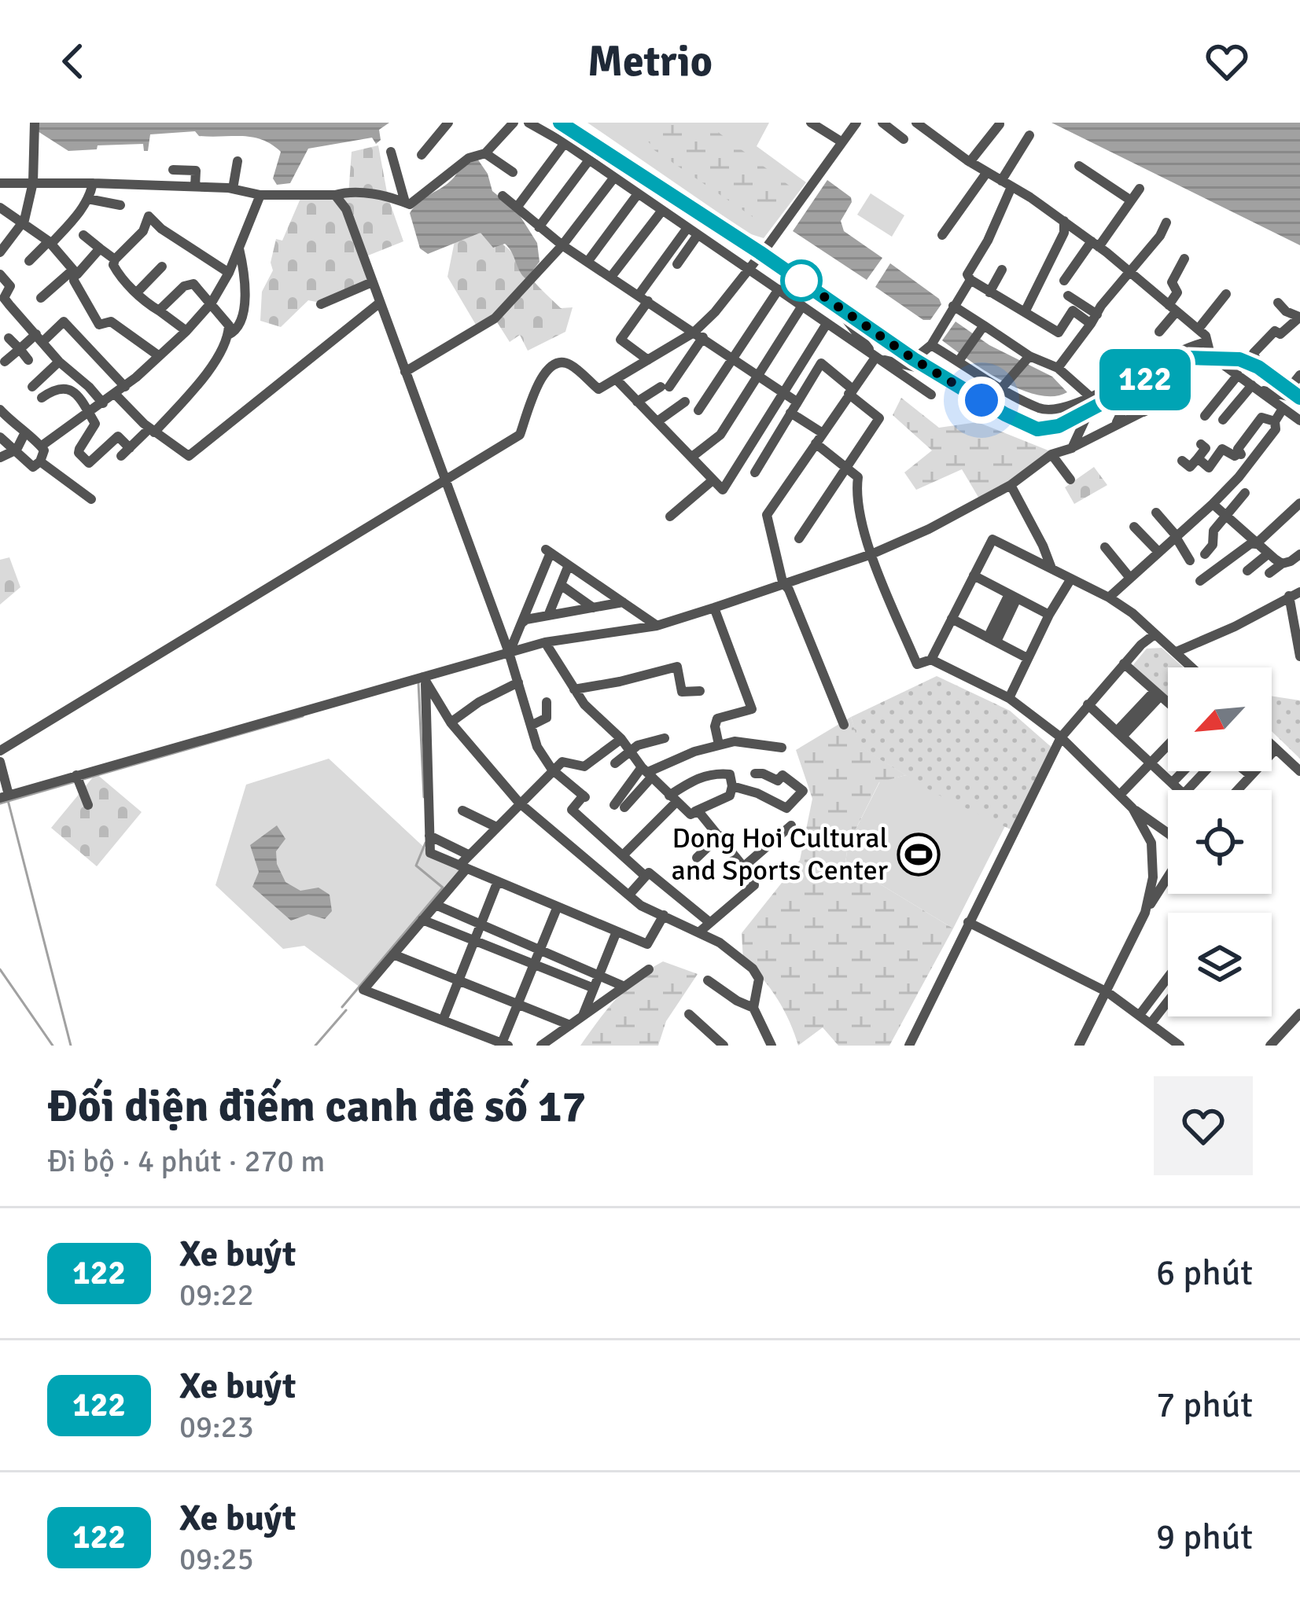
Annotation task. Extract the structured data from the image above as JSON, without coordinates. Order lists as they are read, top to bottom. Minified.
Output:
{"places":{"sports":["Dong Hoi Cultural and Sports Center"]},"lines":["bus line 122"],"north":"bottom left","page":{"header":"Metrio","on_map":"122","heading":["Đối diện điếm canh đê số 17","Đi bộ · 4 phút · 270 m"],"list":[{"mark":"122","name":"Xe buýt","note":"09:22","value":"6 phút"},{"mark":"122","name":"Xe buýt","note":"09:23","value":"7 phút"},{"mark":"122","name":"Xe buýt","note":"09:25","value":"9 phút"}]}}
